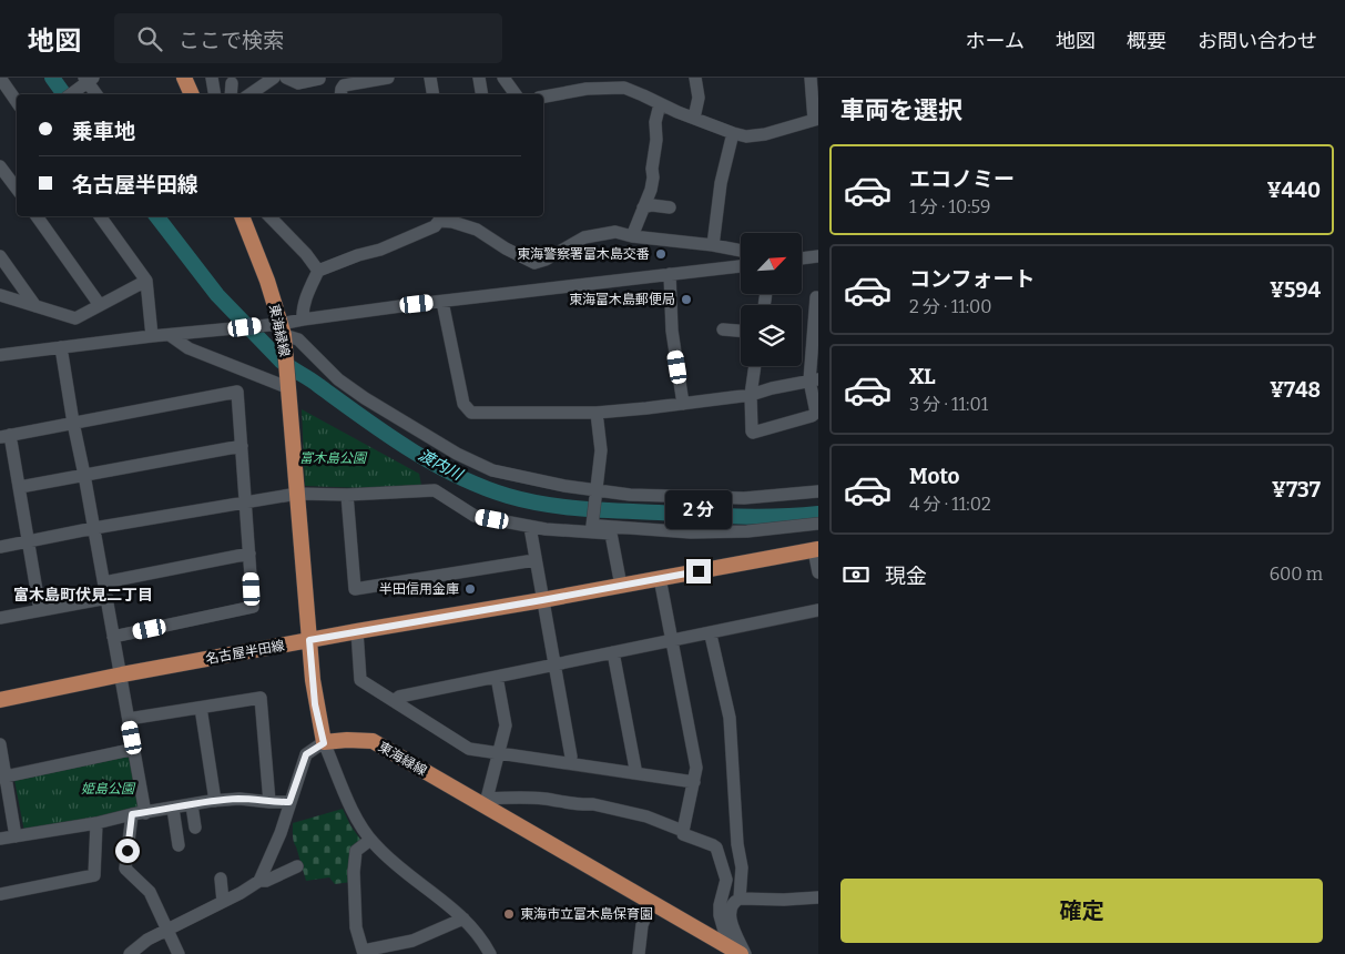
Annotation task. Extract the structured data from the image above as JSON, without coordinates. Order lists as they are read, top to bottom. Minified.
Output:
{"streets":{"main road":["東海緑線","名古屋半田線"]},"crossings":[["東海緑線","名古屋半田線"]],"districts":["富木島町伏見二丁目"],"water":["渡内川"],"parks":["富木島公園","姫島公園"],"places":["東海警察署富木島交番","東海富木島郵便局","半田信用金庫","東海市立富木島保育園"],"north":"top right","page":{"header":"地図","search":"ここで検索","nav":["ホーム","地図","概要","お問い合わせ"],"heading":"車両を選択","banner":["乗車地","名古屋半田線"],"list":[{"name":"エコノミー","note":"1 分 · 10:59","value":"¥440"},{"name":"コンフォート","note":"2 分 · 11:00","value":"¥594"},{"name":"XL","note":"3 分 · 11:01","value":"¥748"},{"name":"Moto","note":"4 分 · 11:02","value":"¥737"}],"bubble":"2 分","pay":["現金","600 m"],"buttons":"確定"}}
